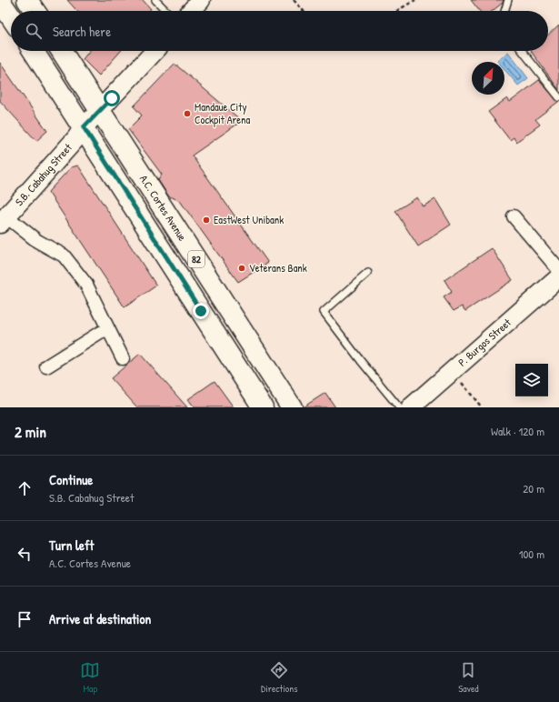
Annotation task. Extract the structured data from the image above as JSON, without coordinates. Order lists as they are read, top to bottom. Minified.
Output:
{"streets":{"main road":["A.C. Cortes Avenue","82"],"street":["S.B. Cabahug Street","P. Burgos Street"]},"crossings":[["S.B. Cabahug Street","A.C. Cortes Avenue"],["S.B. Cabahug Street","82"]],"places":["Mandaue City Cockpit Arena","EastWest Unibank","Veterans Bank"],"north":"top right","page":{"search":"Search here","heading":["2 min","Walk · 120 m"],"list":[["Continue","S.B. Cabahug Street","20 m"],["Turn left","A.C. Cortes Avenue","100 m"],"Arrive at destination"],"nav":["Map","Directions","Saved"]}}
